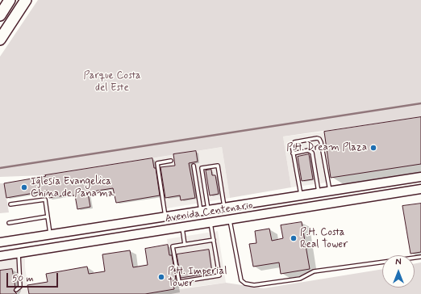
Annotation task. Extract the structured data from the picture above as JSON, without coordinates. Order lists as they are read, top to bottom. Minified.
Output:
{"streets":{"main road":["Avenida Centenario"]},"parks":["Parque Costa del Este"],"places":["P.H. Dream Plaza","Iglesia Evangelica China de Panama","P.H. Costa Real Tower","P.H. Imperial Tower"],"scale_bar":"50 m","north":"top"}
